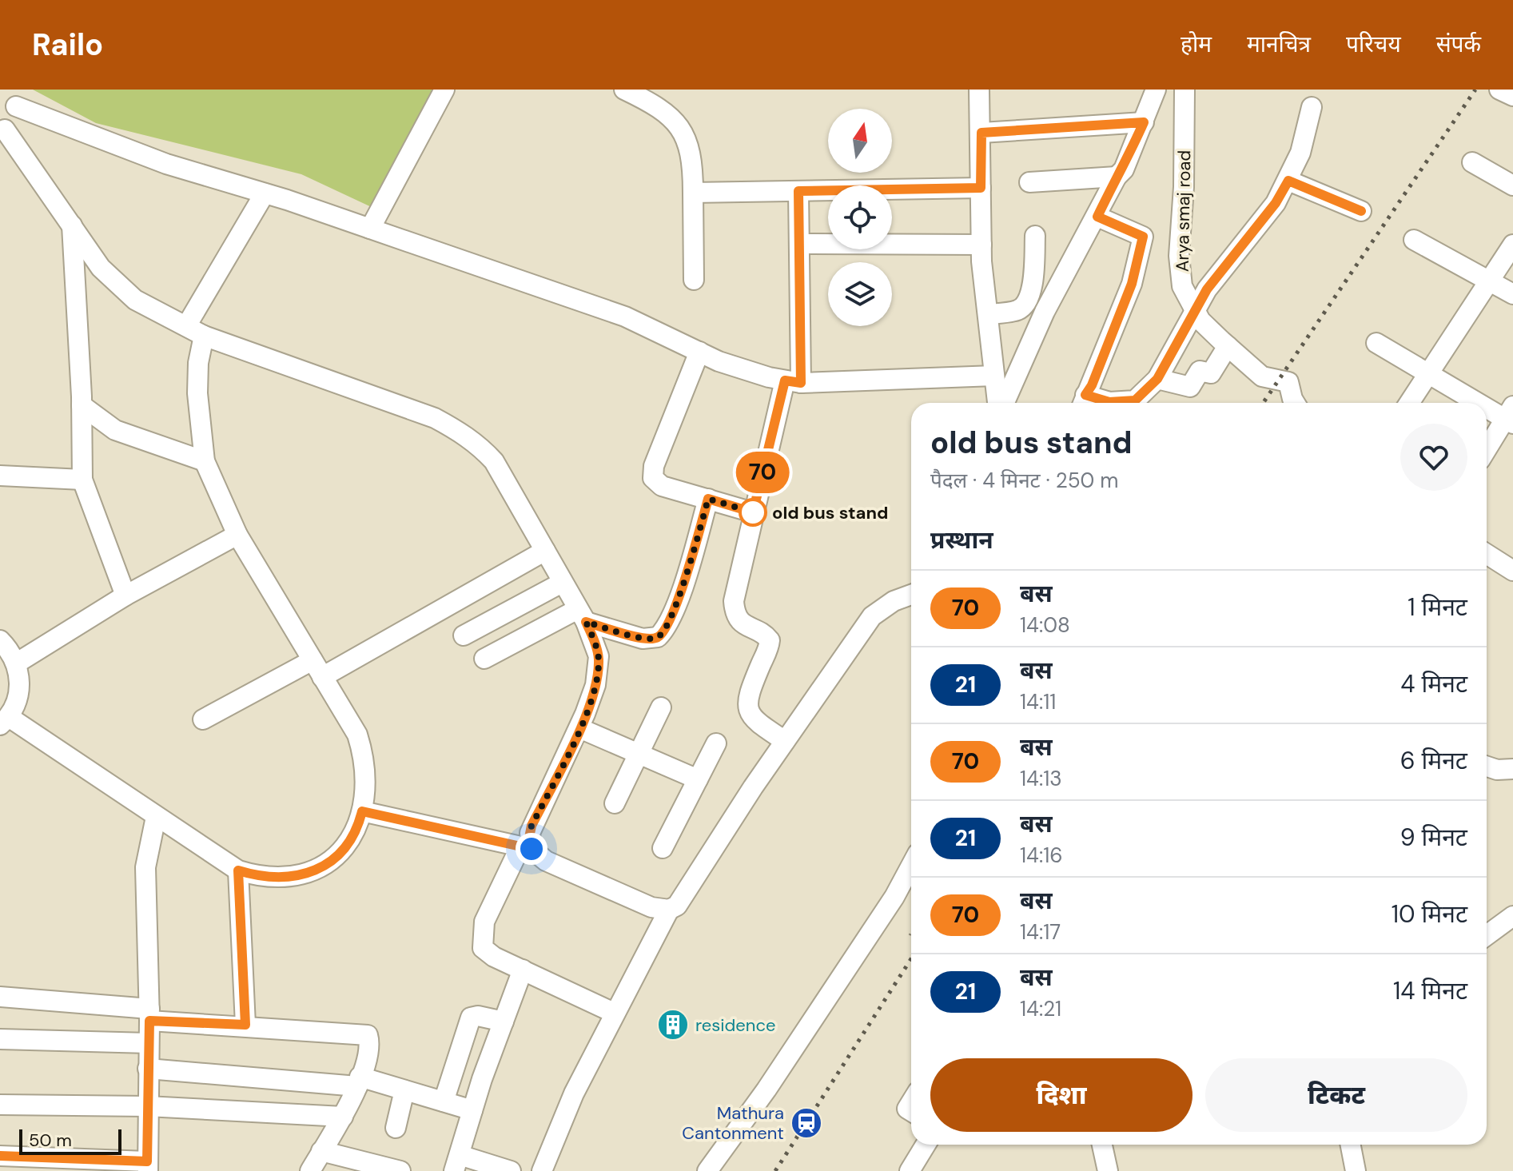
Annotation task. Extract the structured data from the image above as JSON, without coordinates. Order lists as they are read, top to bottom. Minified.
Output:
{"streets":{"street":["Arya smaj road"]},"places":{"other":["old bus stand"],"building":["residence"],"station":["Mathura Cantonment"]},"lines":["bus line 70"],"scale_bar":"50 m","north":"top","page":{"header":"Railo","nav":["होम","मानचित्र","परिचय","संपर्क"],"on_map":"70","heading":[["old bus stand","पैदल · 4 मिनट · 250 m"],"प्रस्थान"],"list":[{"mark":"70","name":"बस","note":"14:08","value":"1 मिनट"},{"mark":"21","name":"बस","note":"14:11","value":"4 मिनट"},{"mark":"70","name":"बस","note":"14:13","value":"6 मिनट"},{"mark":"21","name":"बस","note":"14:16","value":"9 मिनट"},{"mark":"70","name":"बस","note":"14:17","value":"10 मिनट"},{"mark":"21","name":"बस","note":"14:21","value":"14 मिनट"}],"buttons":["दिशा","टिकट"],"scale":"50 m"}}
